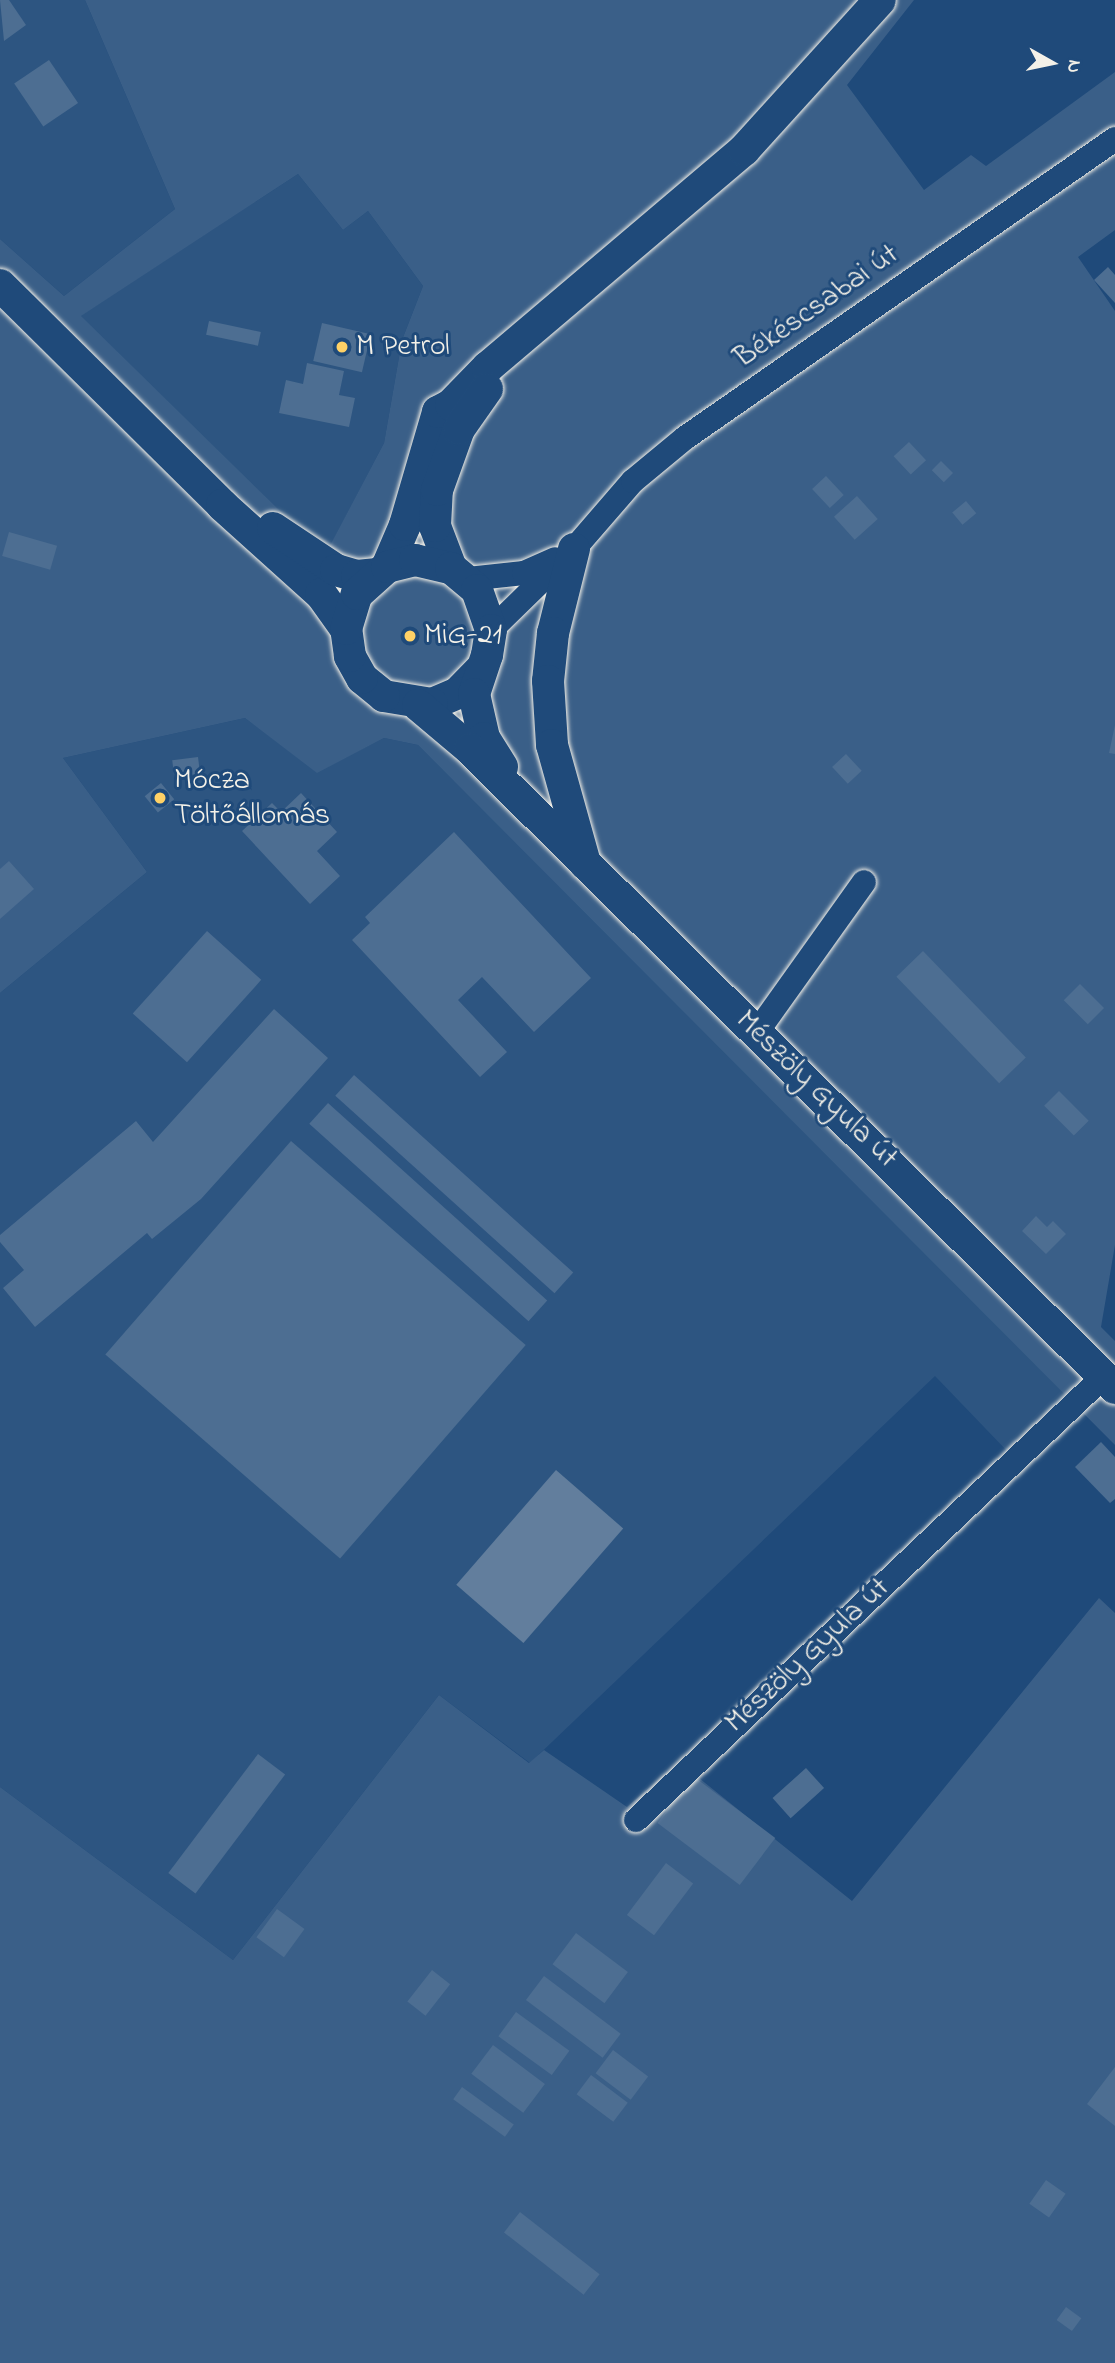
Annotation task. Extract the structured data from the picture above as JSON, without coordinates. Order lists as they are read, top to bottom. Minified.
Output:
{"streets":{"main road":["Mészöly Gyula út"],"street":["Békéscsabai út"]},"crossings":[["Békéscsabai út","Mészöly Gyula út"]],"places":["M Petrol","MiG-21","Mócza Töltőállomás"],"north":"right"}
